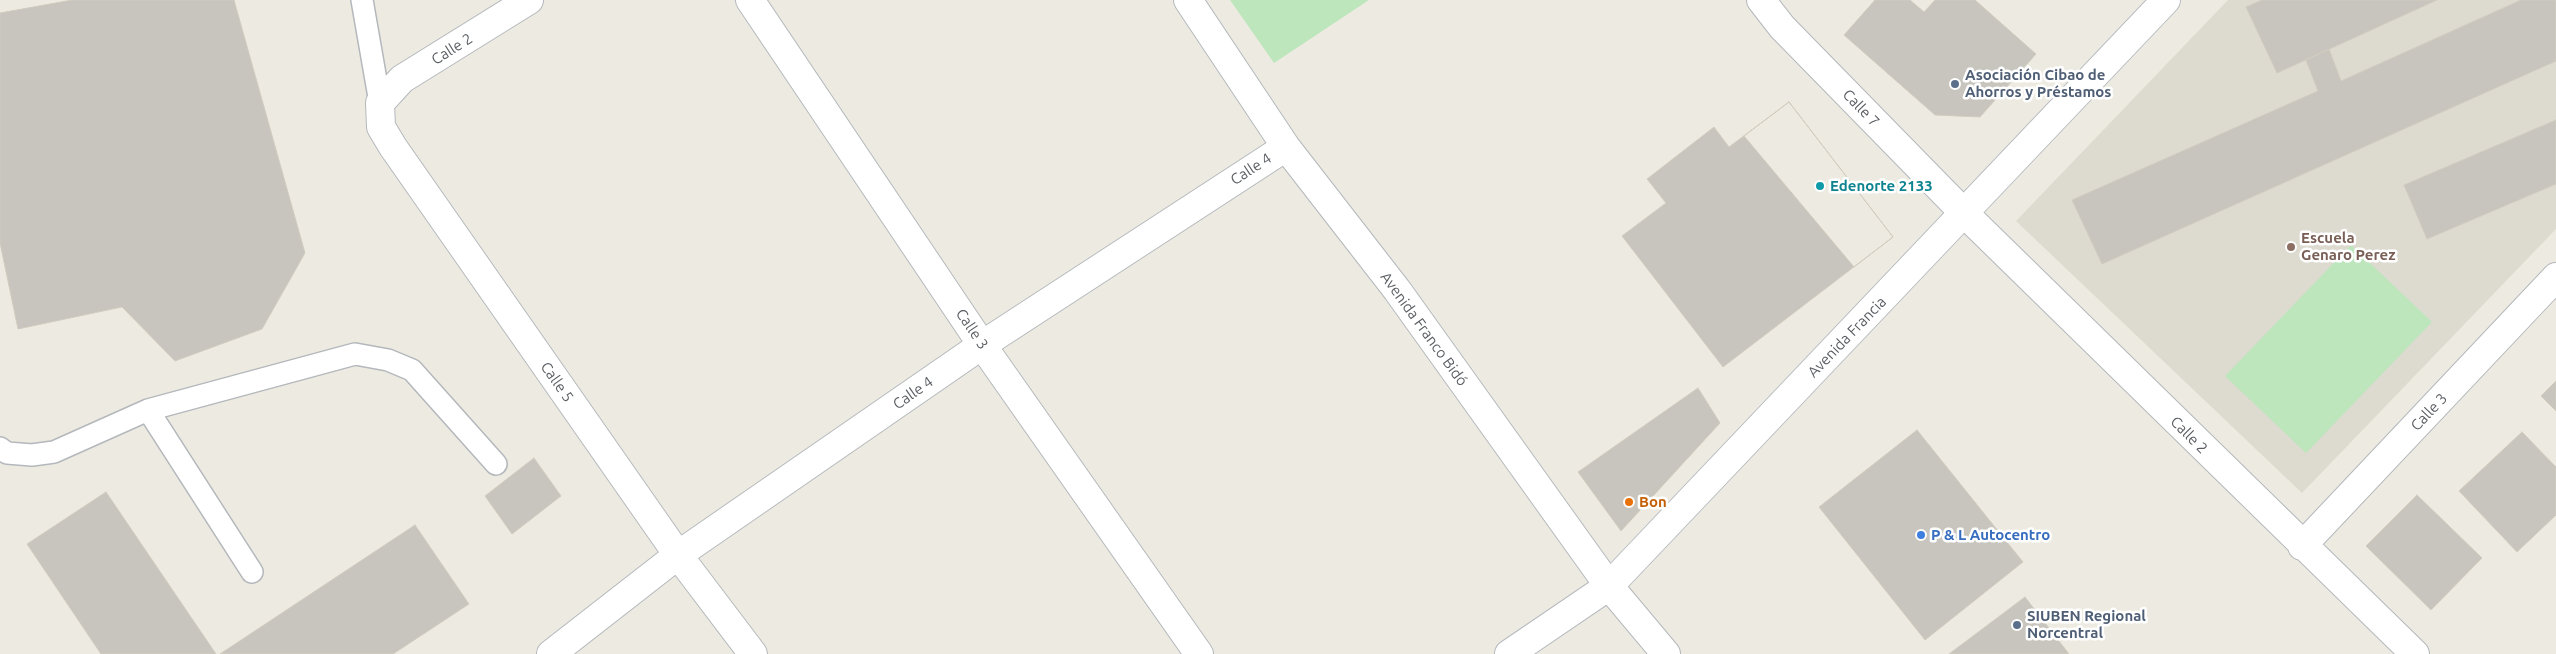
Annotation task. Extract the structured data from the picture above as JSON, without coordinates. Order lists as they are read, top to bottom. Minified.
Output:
{"streets":{"street":["Calle 2","Calle 7","Calle 4","Calle 3","Avenida Franco Bidó","Avenida Francia","Calle 5"]},"crossings":[["Calle 2","Calle 7"],["Calle 2","Calle 3"],["Calle 2","Avenida Francia"],["Calle 2","Calle 5"],["Calle 7","Avenida Francia"],["Calle 4","Calle 3"],["Calle 4","Avenida Franco Bidó"],["Calle 4","Calle 5"],["Avenida Franco Bidó","Avenida Francia"]],"places":["Asociación Cibao de Ahorros y Préstamos","Edenorte 2133","Escuela Genaro Perez","Bon","P & L Autocentro","SIUBEN Regional Norcentral"]}
